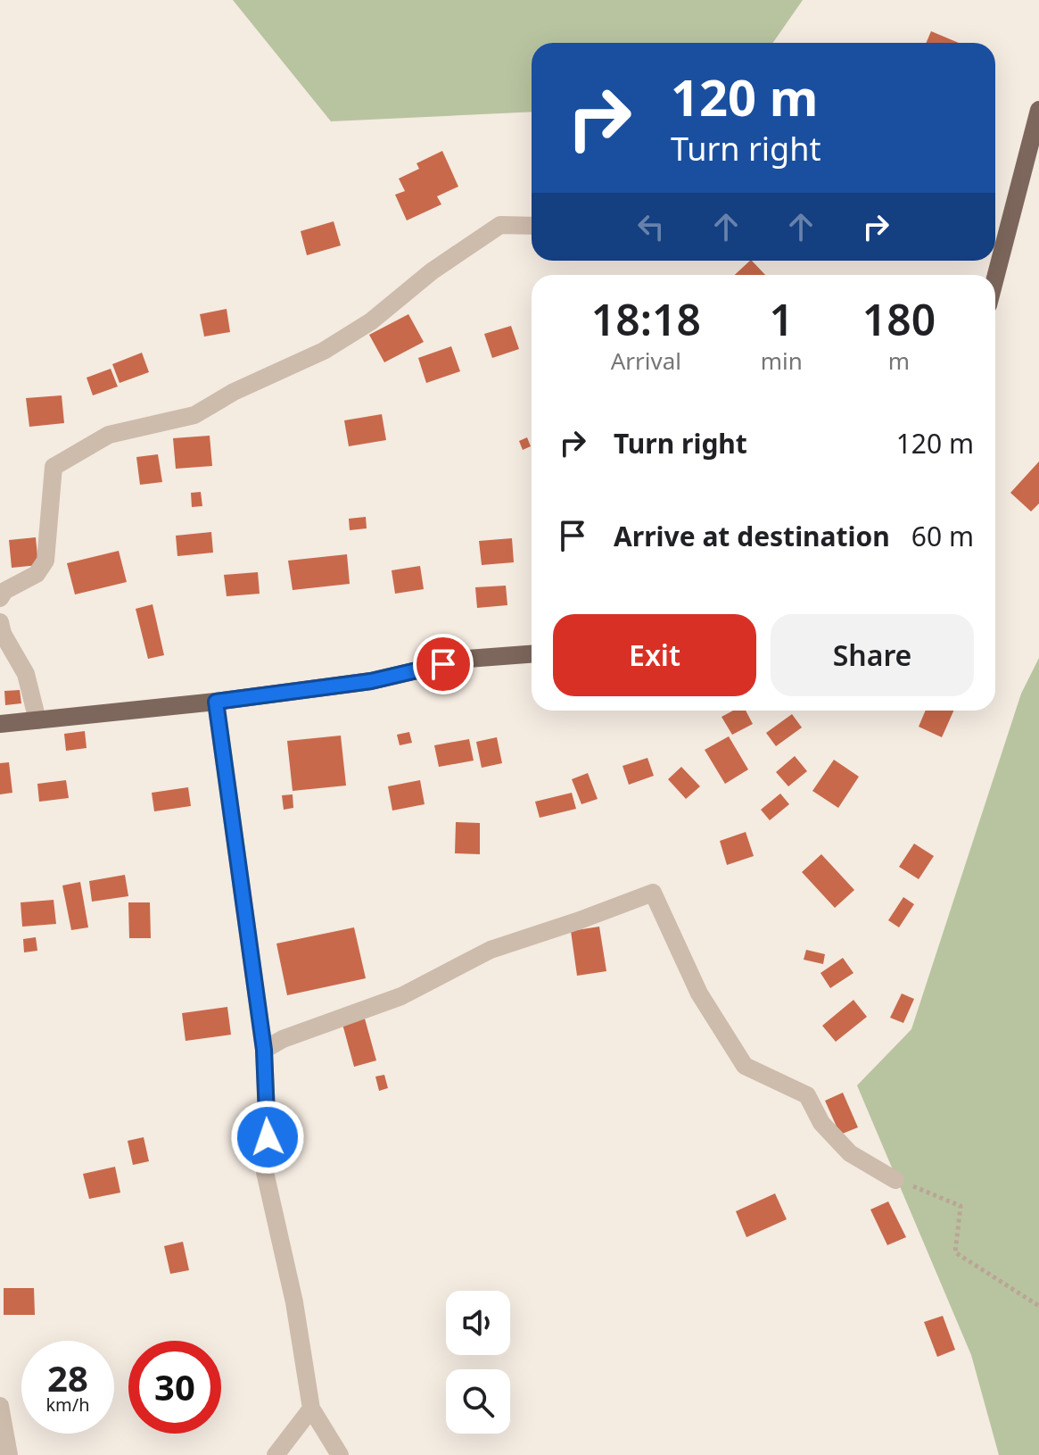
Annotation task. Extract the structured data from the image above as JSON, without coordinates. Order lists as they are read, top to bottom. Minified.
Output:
{"page":{"turn":["120 m","Turn right"],"eta":["18:18","Arrival","1","min","180","m"],"list":[{"name":"Turn right","value":"120 m"},{"name":"Arrive at destination","value":"60 m"}],"buttons":["Exit","Share"],"speed":"28 km/h","limit":"30"}}
